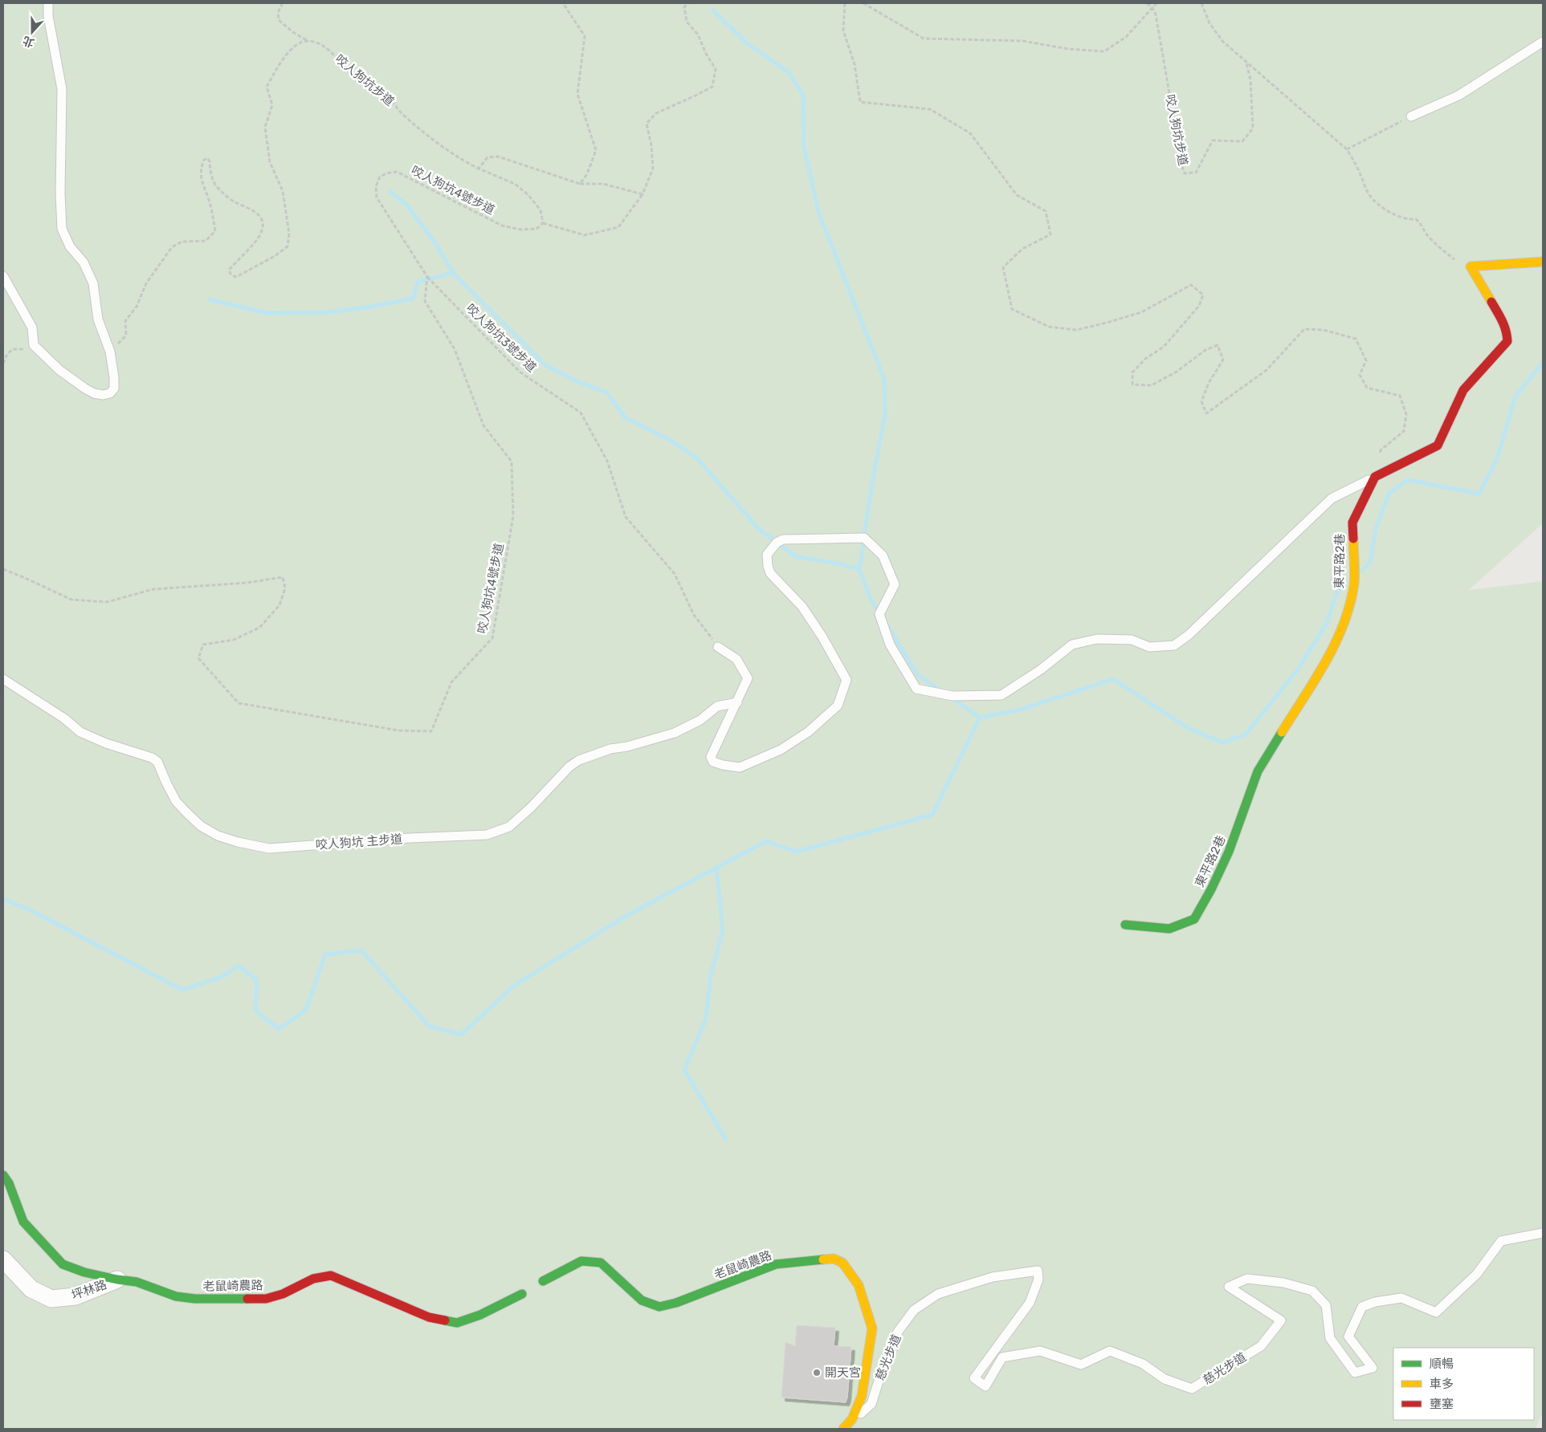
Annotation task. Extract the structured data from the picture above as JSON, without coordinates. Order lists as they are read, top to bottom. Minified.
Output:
{"streets":{"street":["東平路2巷","老鼠崎農路","坪林路"],"lane":["咬人狗坑 主步道","慈光步道"],"path":["咬人狗坑步道","咬人狗坑4號步道","咬人狗坑3號步道"]},"crossings":[["咬人狗坑步道","咬人狗坑4號步道"],["咬人狗坑4號步道","咬人狗坑3號步道"],["老鼠崎農路","坪林路"],["老鼠崎農路","慈光步道"]],"places":["開天宮"],"legend":["順暢","車多","壅塞"],"north":"bottom"}
